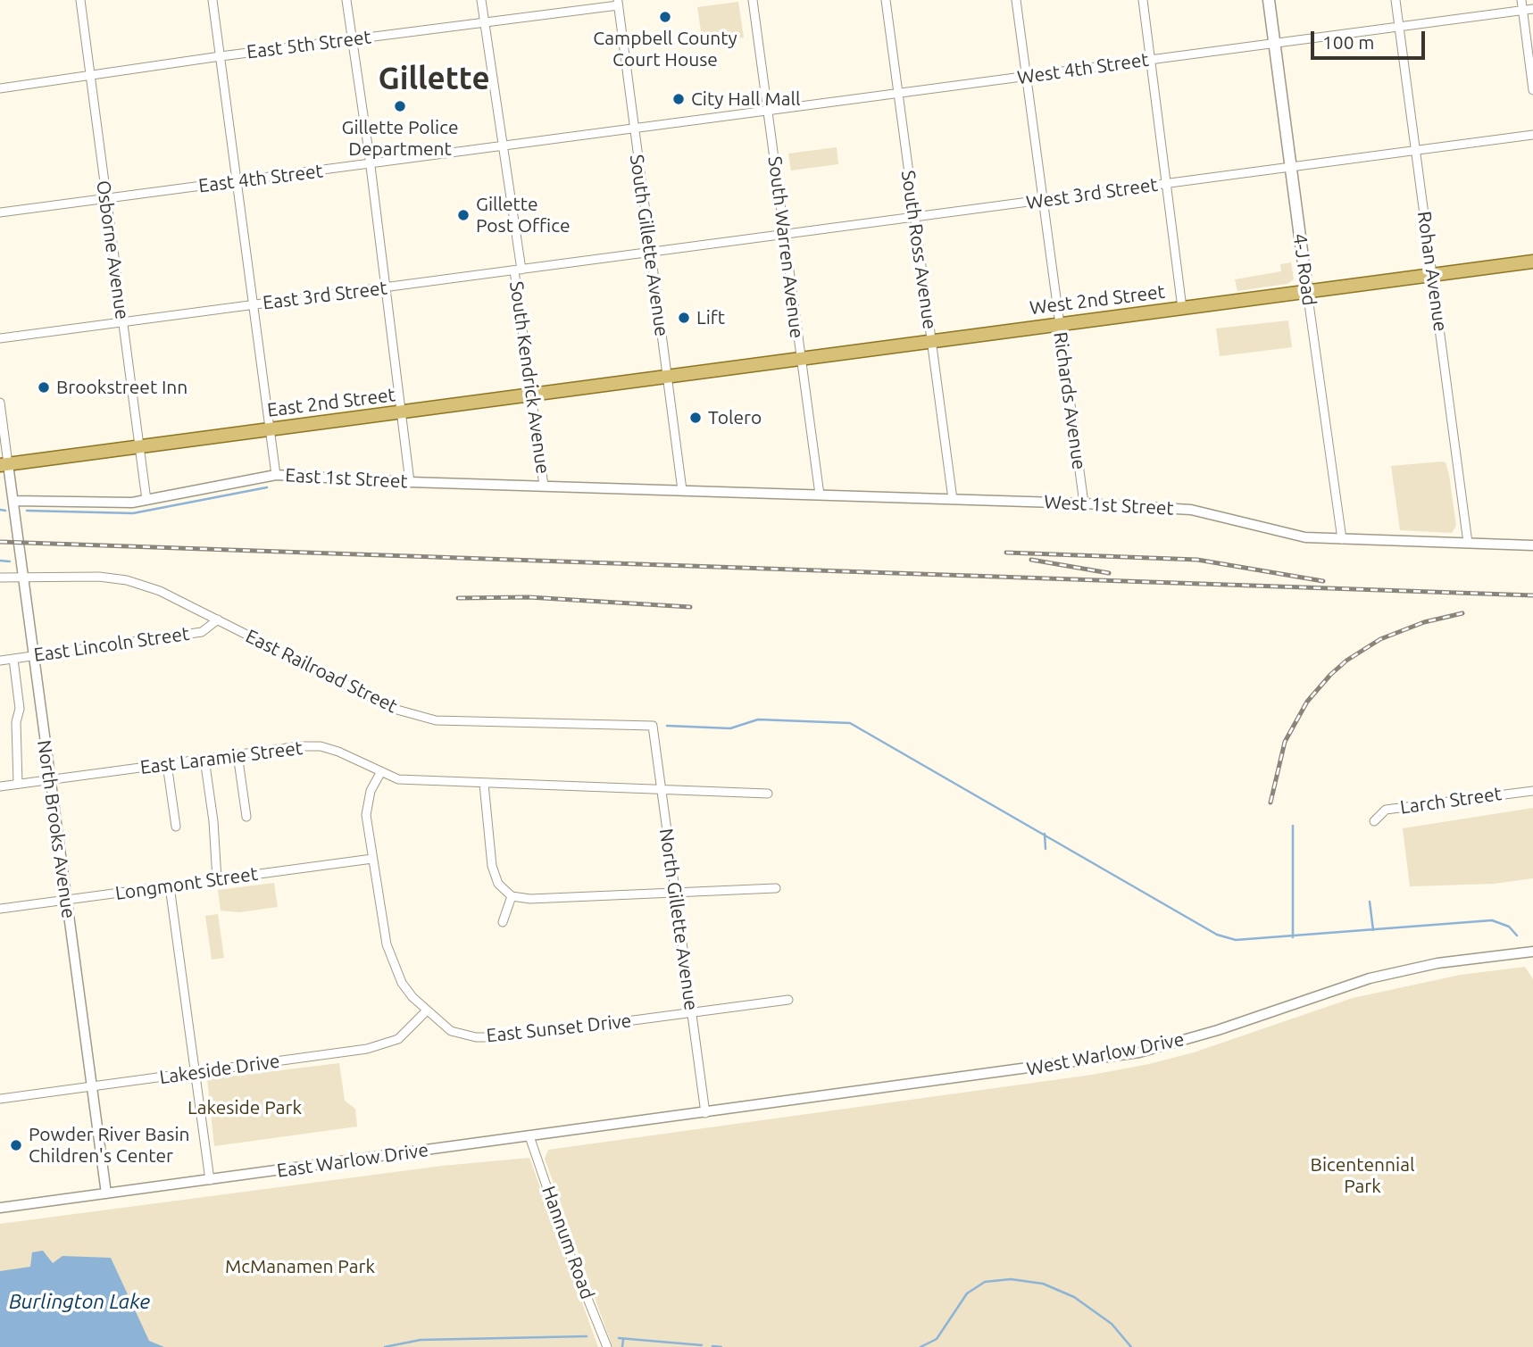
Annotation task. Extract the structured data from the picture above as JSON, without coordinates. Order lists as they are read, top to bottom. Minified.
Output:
{"streets":{"main road":["4-J Road","West 2nd Street","East 2nd Street"],"street":["East 5th Street","West 4th Street","East 4th Street","West 3rd Street","South Gillette Avenue","South Warren Avenue","Osborne Avenue","South Ross Avenue","Rohan Avenue","East 3rd Street","South Kendrick Avenue","Richards Avenue","East 1st Street","West 1st Street","East Lincoln Street","East Railroad Street","East Laramie Street","Larch Street","North Brooks Avenue","Longmont Street","North Gillette Avenue","East Sunset Drive","West Warlow Drive","Lakeside Drive","East Warlow Drive","Hannum Road"]},"crossings":[["East 5th Street","South Gillette Avenue"],["East 5th Street","Osborne Avenue"],["East 5th Street","South Kendrick Avenue"],["West 4th Street","East 4th Street"],["West 4th Street","South Gillette Avenue"],["West 4th Street","South Warren Avenue"],["West 4th Street","South Ross Avenue"],["West 4th Street","4-J Road"],["West 4th Street","Rohan Avenue"],["West 4th Street","Richards Avenue"],["East 4th Street","South Gillette Avenue"],["East 4th Street","Osborne Avenue"],["East 4th Street","South Kendrick Avenue"],["West 3rd Street","South Gillette Avenue"],["West 3rd Street","South Warren Avenue"],["West 3rd Street","South Ross Avenue"],["West 3rd Street","4-J Road"],["West 3rd Street","Rohan Avenue"],["West 3rd Street","East 3rd Street"],["West 3rd Street","Richards Avenue"],["South Gillette Avenue","East 3rd Street"],["South Gillette Avenue","West 2nd Street"],["South Gillette Avenue","East 2nd Street"],["South Gillette Avenue","East 1st Street"],["South Gillette Avenue","West 1st Street"],["South Warren Avenue","West 2nd Street"],["South Warren Avenue","West 1st Street"],["Osborne Avenue","East 3rd Street"],["Osborne Avenue","East 2nd Street"],["Osborne Avenue","East 1st Street"],["South Ross Avenue","West 2nd Street"],["South Ross Avenue","West 1st Street"],["4-J Road","West 2nd Street"],["4-J Road","West 1st Street"],["Rohan Avenue","West 2nd Street"],["Rohan Avenue","West 1st Street"],["East 3rd Street","South Kendrick Avenue"],["West 2nd Street","Richards Avenue"],["West 2nd Street","East 2nd Street"],["South Kendrick Avenue","East 2nd Street"],["South Kendrick Avenue","East 1st Street"],["Richards Avenue","West 1st Street"],["East 2nd Street","North Brooks Avenue"],["East 1st Street","West 1st Street"],["East 1st Street","North Brooks Avenue"],["East Lincoln Street","East Railroad Street"],["East Lincoln Street","North Brooks Avenue"],["East Railroad Street","North Brooks Avenue"],["East Railroad Street","North Gillette Avenue"],["East Laramie Street","North Brooks Avenue"],["East Laramie Street","North Gillette Avenue"],["East Laramie Street","East Sunset Drive"],["North Brooks Avenue","Longmont Street"],["North Brooks Avenue","Lakeside Drive"],["North Brooks Avenue","East Warlow Drive"],["Longmont Street","East Sunset Drive"],["North Gillette Avenue","East Sunset Drive"],["North Gillette Avenue","West Warlow Drive"],["North Gillette Avenue","East Warlow Drive"],["East Sunset Drive","Lakeside Drive"],["West Warlow Drive","East Warlow Drive"],["East Warlow Drive","Hannum Road"]],"districts":["Gillette"],"water":["Burlington Lake"],"parks":["Lakeside Park","Bicentennial Park","McManamen Park"],"places":["Campbell County Court House","City Hall Mall","Gillette Police Department","Gillette Post Office","Lift","Brookstreet Inn","Tolero","Powder River Basin Children's Center"],"scale_bar":"100 m"}
